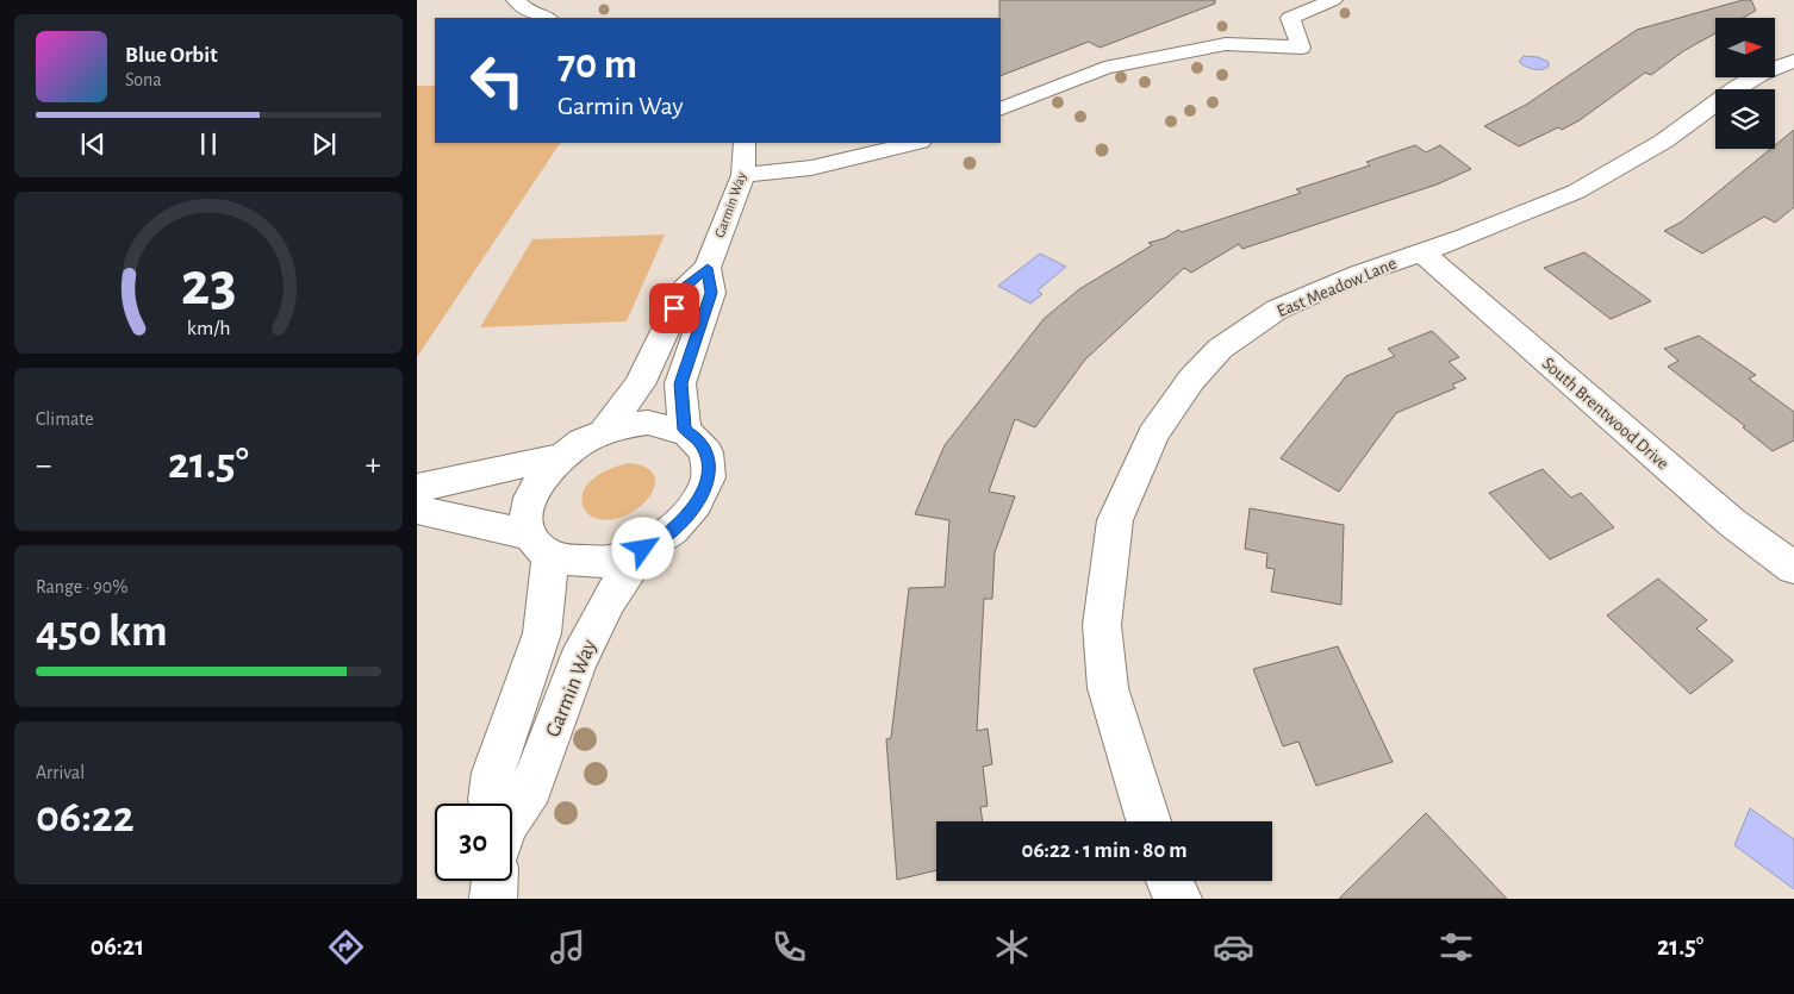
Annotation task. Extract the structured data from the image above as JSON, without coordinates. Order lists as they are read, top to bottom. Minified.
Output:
{"streets":{"street":["Garmin Way","East Meadow Lane","South Brentwood Drive"]},"crossings":[["East Meadow Lane","South Brentwood Drive"]],"north":"right","page":{"turn":["70 m","Garmin Way"],"song":["Blue Orbit","Sona"],"tile":["Climate",["Range · 90%","450 km"],["Arrival","06:22"]],"heat":["−","21.5°","+"],"limit":"30","trip":"06:22 · 1 min · 80 m","tabs":["06:21","21.5°"],"gauge":["23","km/h"]}}
